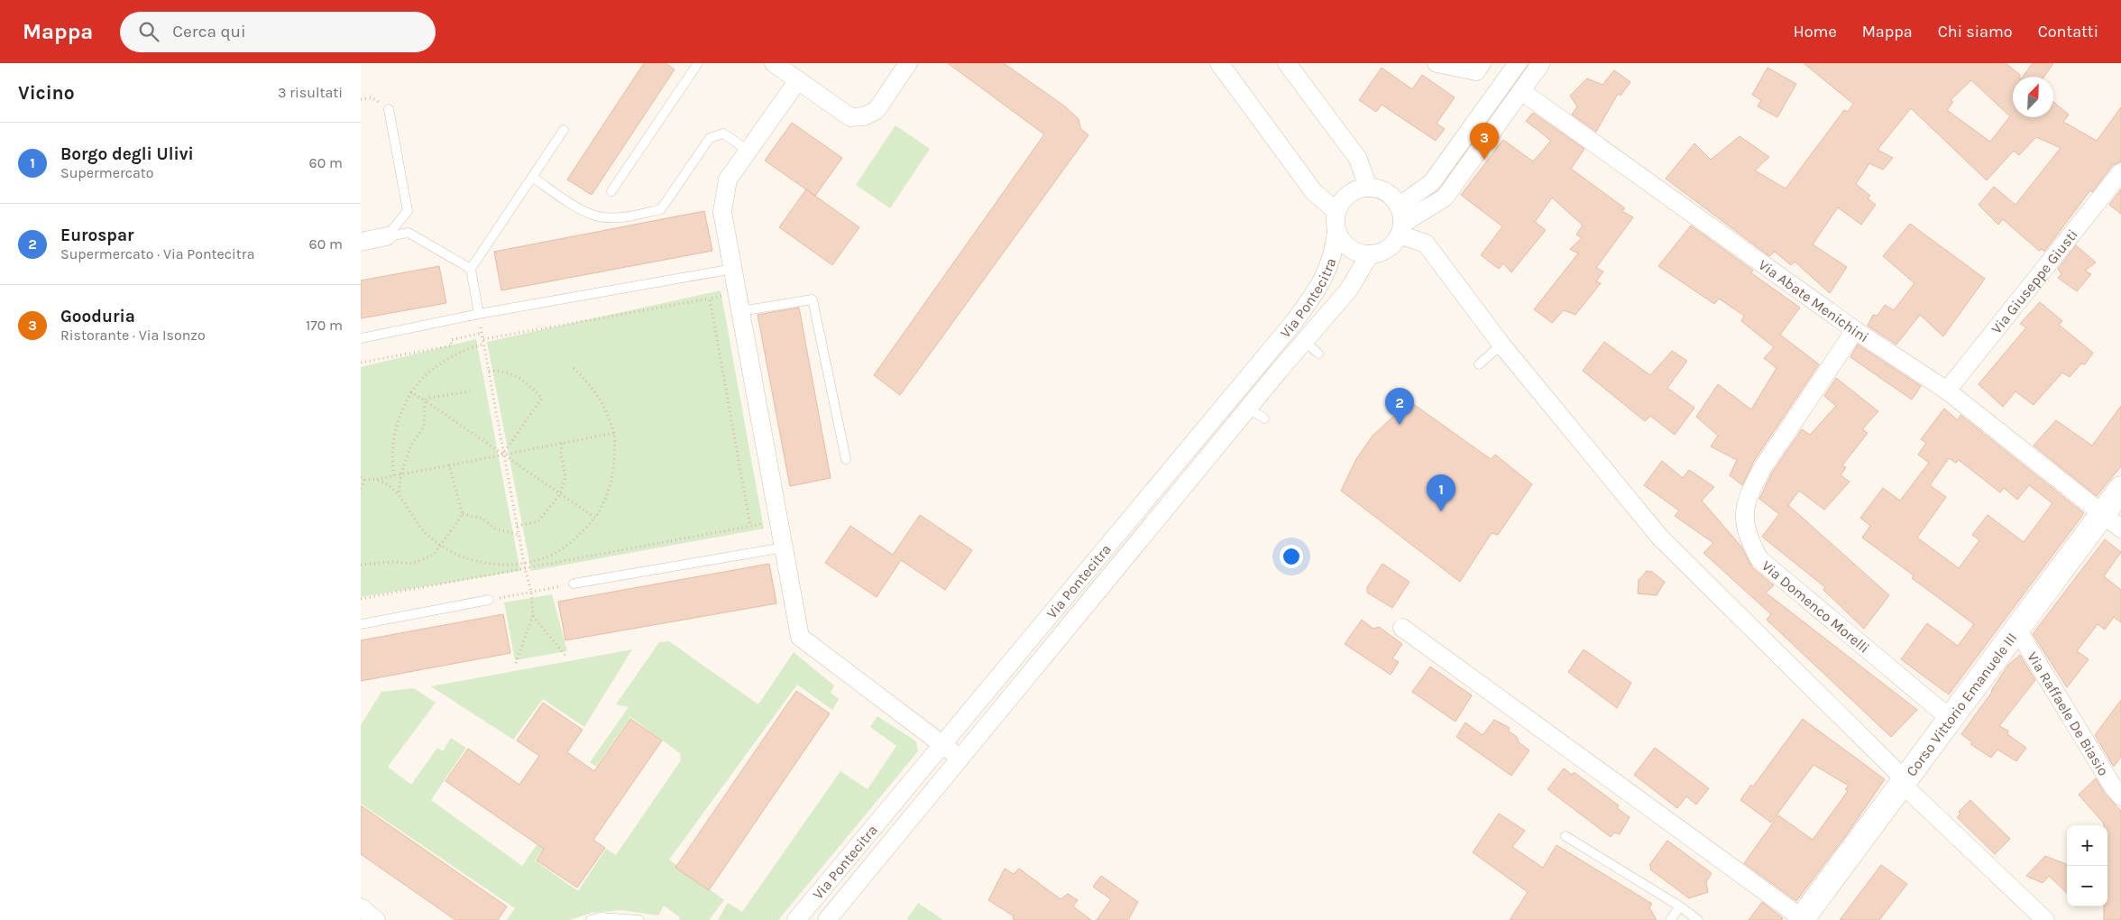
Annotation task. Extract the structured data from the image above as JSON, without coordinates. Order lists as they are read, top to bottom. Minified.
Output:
{"streets":{"street":["Via Giuseppe Giusti","Via Pontecitra","Via Abate Menichini","Via Domenco Morelli","Corso Vittorio Emanuele III","Via Raffaele De Biasio"]},"crossings":[["Via Giuseppe Giusti","Via Abate Menichini"],["Via Abate Menichini","Via Domenco Morelli"],["Via Abate Menichini","Corso Vittorio Emanuele III"],["Via Domenco Morelli","Corso Vittorio Emanuele III"],["Corso Vittorio Emanuele III","Via Raffaele De Biasio"]],"north":"top right","page":{"header":"Mappa","search":"Cerca qui","nav":["Home","Mappa","Chi siamo","Contatti"],"heading":["Vicino","3 risultati"],"list":[{"mark":"1","name":"Borgo degli Ulivi","note":"Supermercato","value":"60 m"},{"mark":"2","name":"Eurospar","note":"Supermercato · Via Pontecitra","value":"60 m"},{"mark":"3","name":"Gooduria","note":"Ristorante · Via Isonzo","value":"170 m"}],"pins":["3","2","1"],"map_buttons":["+","−"]}}
